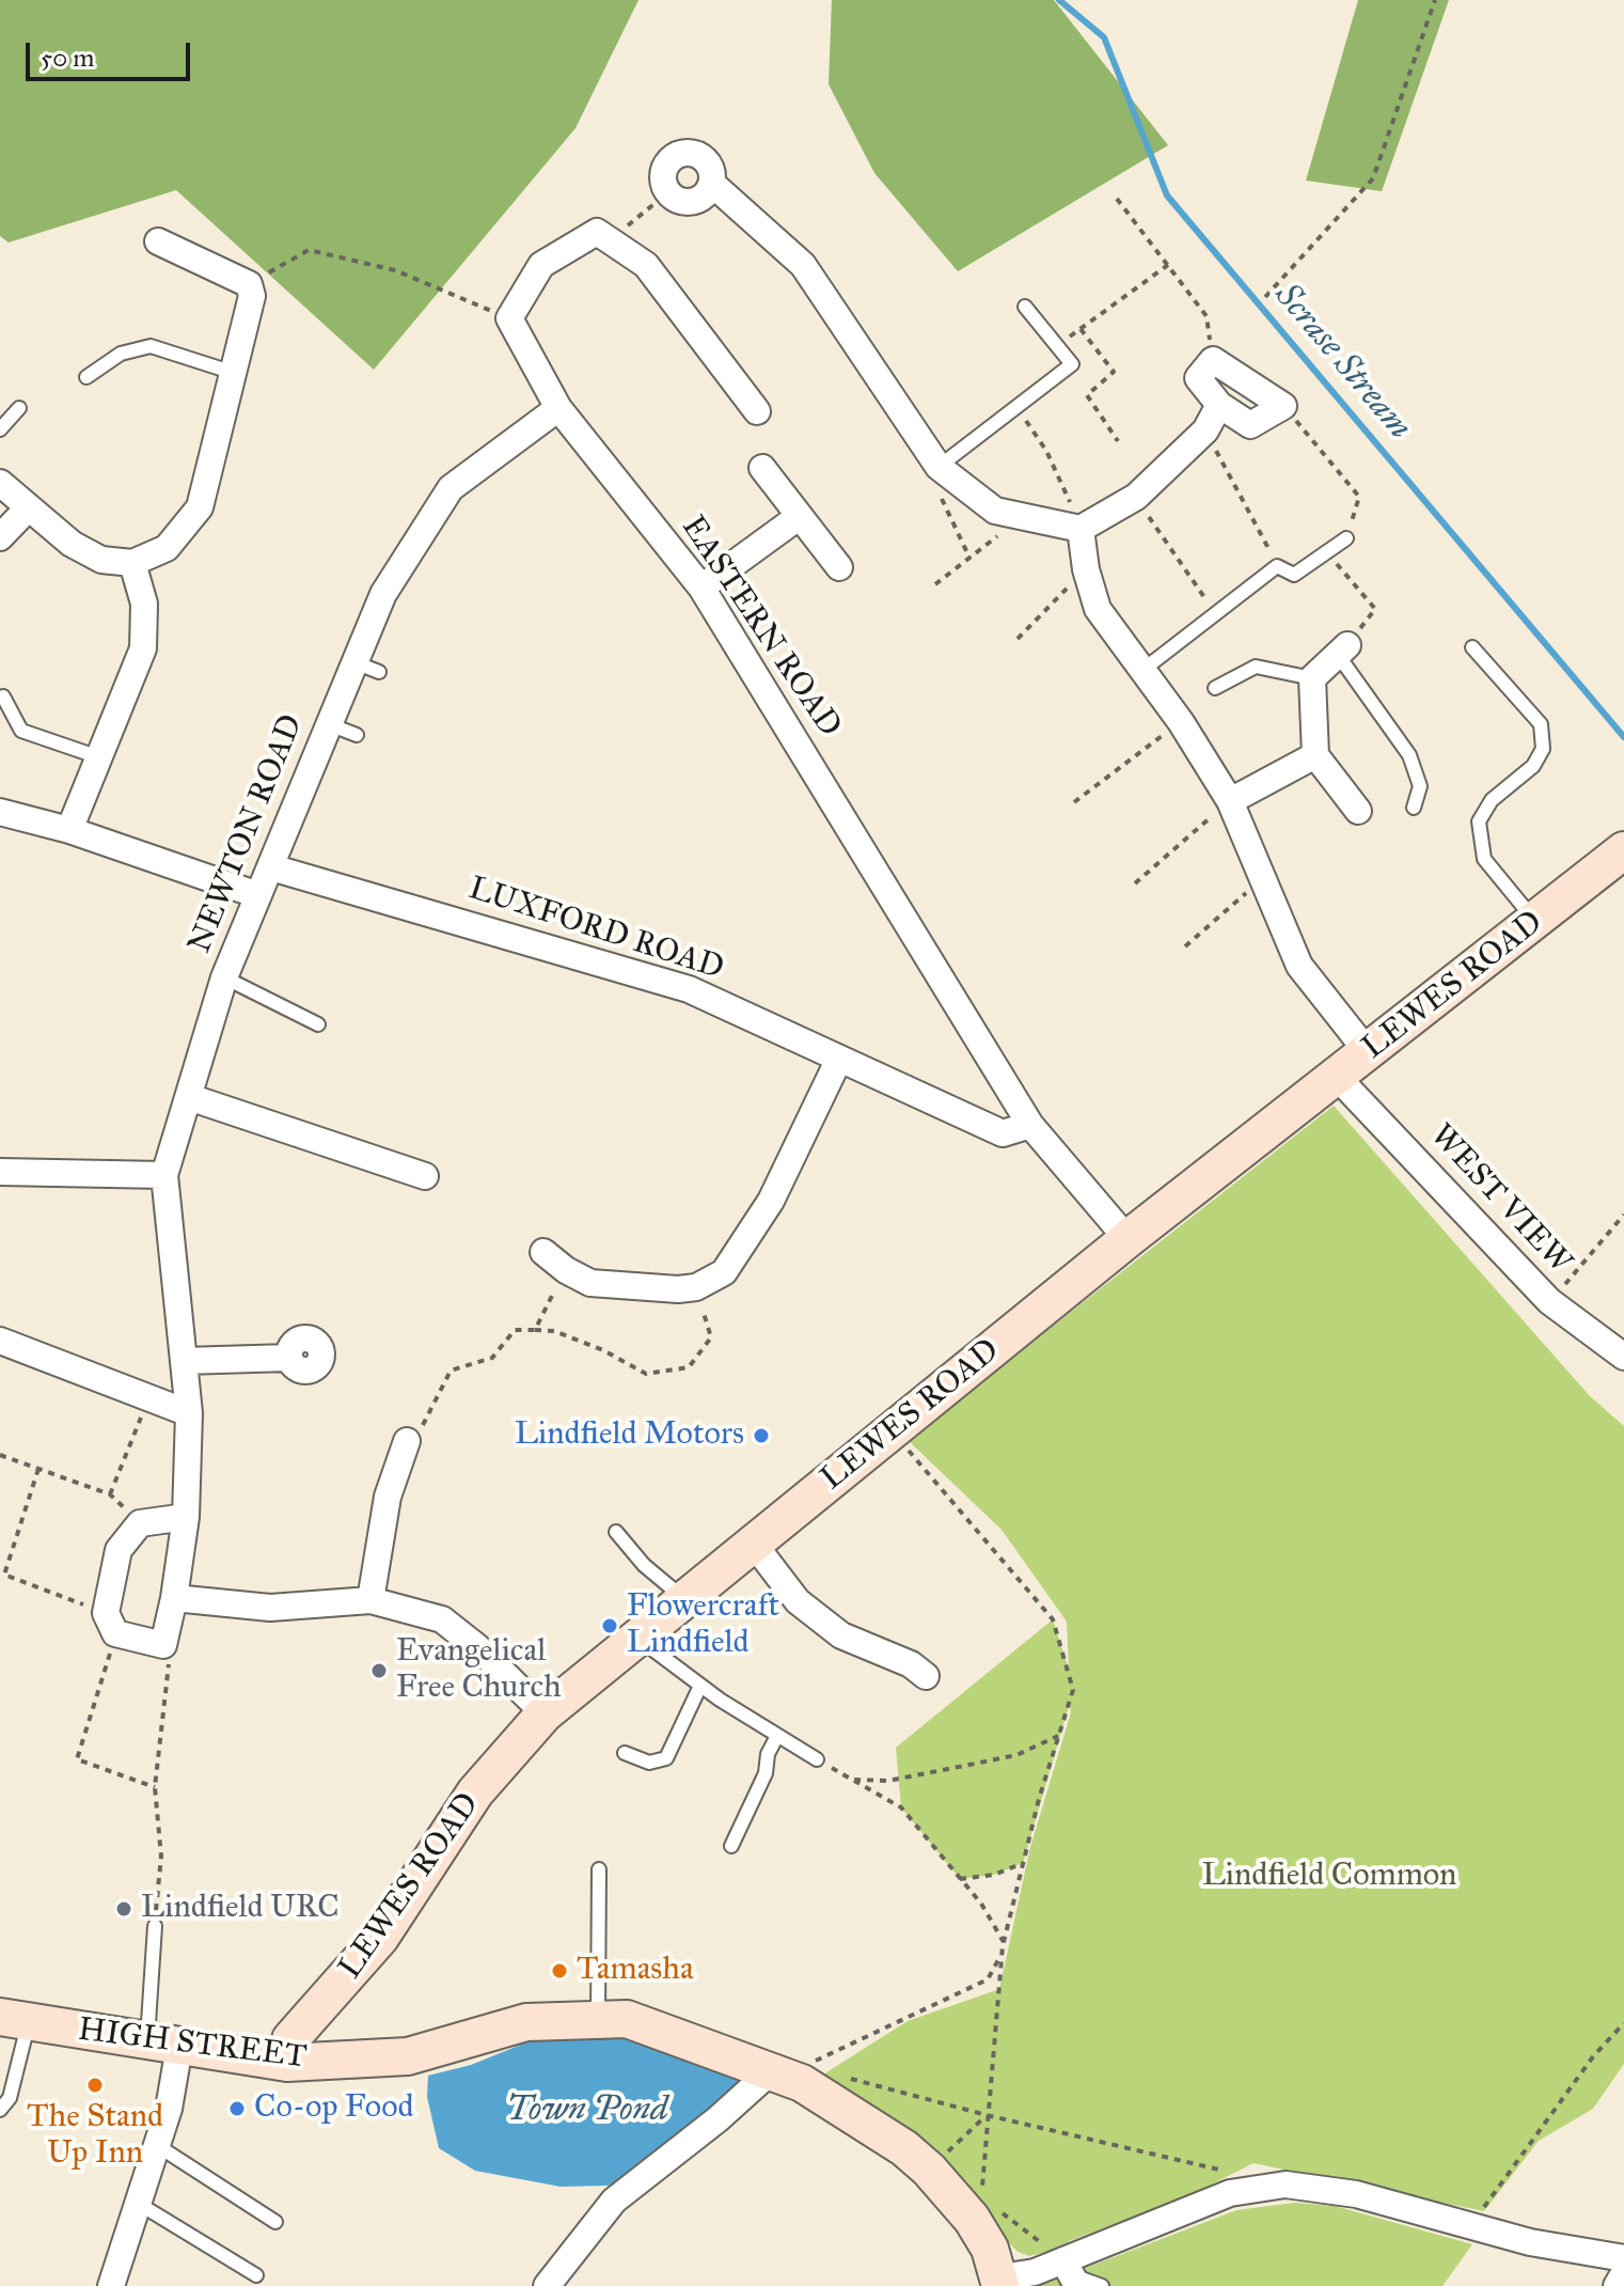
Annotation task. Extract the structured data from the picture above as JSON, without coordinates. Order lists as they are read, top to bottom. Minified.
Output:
{"streets":{"main road":["LEWES ROAD","HIGH STREET"],"street":["EASTERN ROAD","NEWTON ROAD","LUXFORD ROAD","WEST VIEW"]},"crossings":[["EASTERN ROAD","NEWTON ROAD"],["EASTERN ROAD","LUXFORD ROAD"],["EASTERN ROAD","LEWES ROAD"],["NEWTON ROAD","LUXFORD ROAD"],["LEWES ROAD","WEST VIEW"],["LEWES ROAD","HIGH STREET"]],"water":["Scrase Stream","Town Pond"],"parks":["Lindfield Common"],"places":["Lindfield Motors","Flowercraft Lindfield","Evangelical Free Church","Lindfield URC","Tamasha","The Stand Up Inn","Co-op Food"],"scale_bar":"50 m"}
